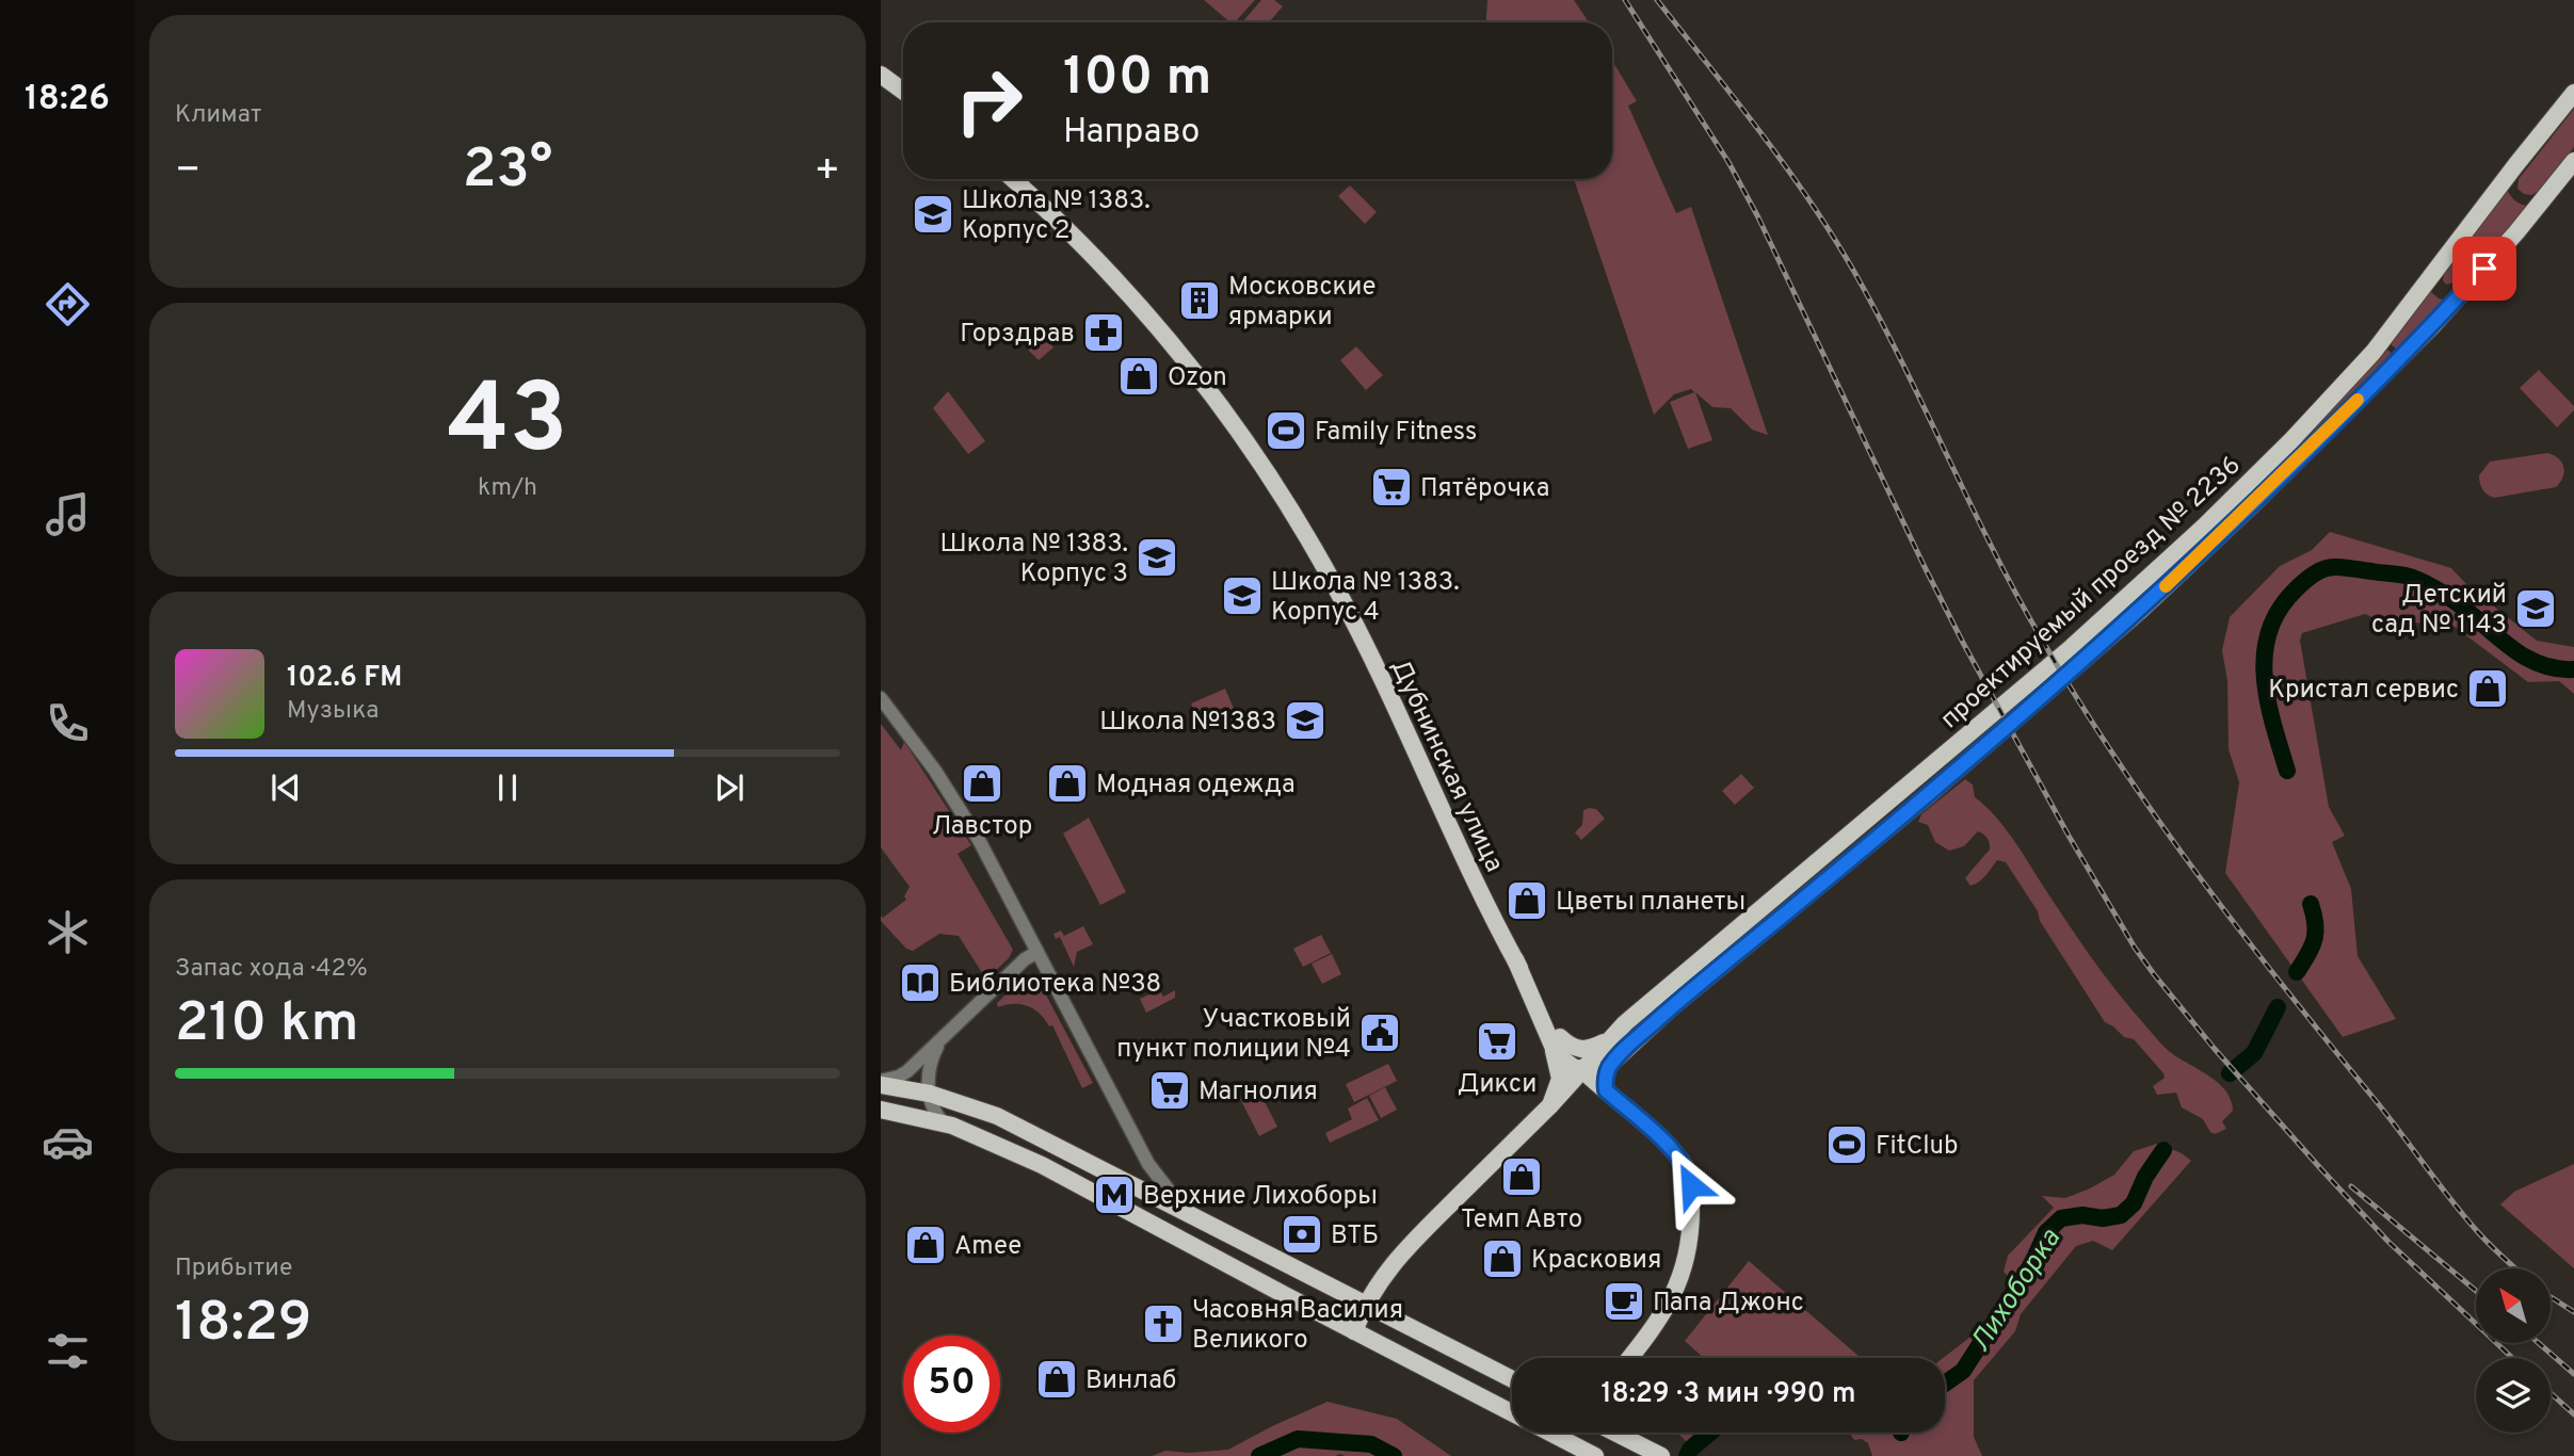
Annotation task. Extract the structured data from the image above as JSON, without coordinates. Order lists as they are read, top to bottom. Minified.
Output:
{"streets":{"main road":["проектируемый проезд № 2236","Дубнинская улица"]},"water":["Лихоборка"],"places":{"school or university":["Школа № 1383. Корпус 2","Школа № 1383. Корпус 3","Школа № 1383. Корпус 4","Детский сад № 1143","Школа №1383"],"building":["Московские ярмарки"],"pharmacy":["Горздрав"],"shop":["Ozon","Кристал сервис","Лавстор","Модная одежда","Цветы планеты","Темп Авто","Amee","Красковия","Винлаб"],"sports":["Family Fitness","FitClub"],"supermarket":["Пятёрочка","Дикси","Магнолия"],"library":["Библиотека №38"],"public building":["Участковый пункт полиции №4"],"metro station":["Верхние Лихоборы"],"bank":["ВТБ"],"cafe":["Папа Джонс"],"church":["Часовня Василия Великого"]},"north":"top left","page":{"tabs":"18:26","tile":["Климат",["43","km/h"],["Запас хода · 42%","210 km"],["Прибытие","18:29"]],"turn":["100 m","Направо"],"heat":["−","23°","+"],"song":["102.6 FM","Музыка"],"limit":"50","trip":"18:29 · 3 мин · 990 m"}}
